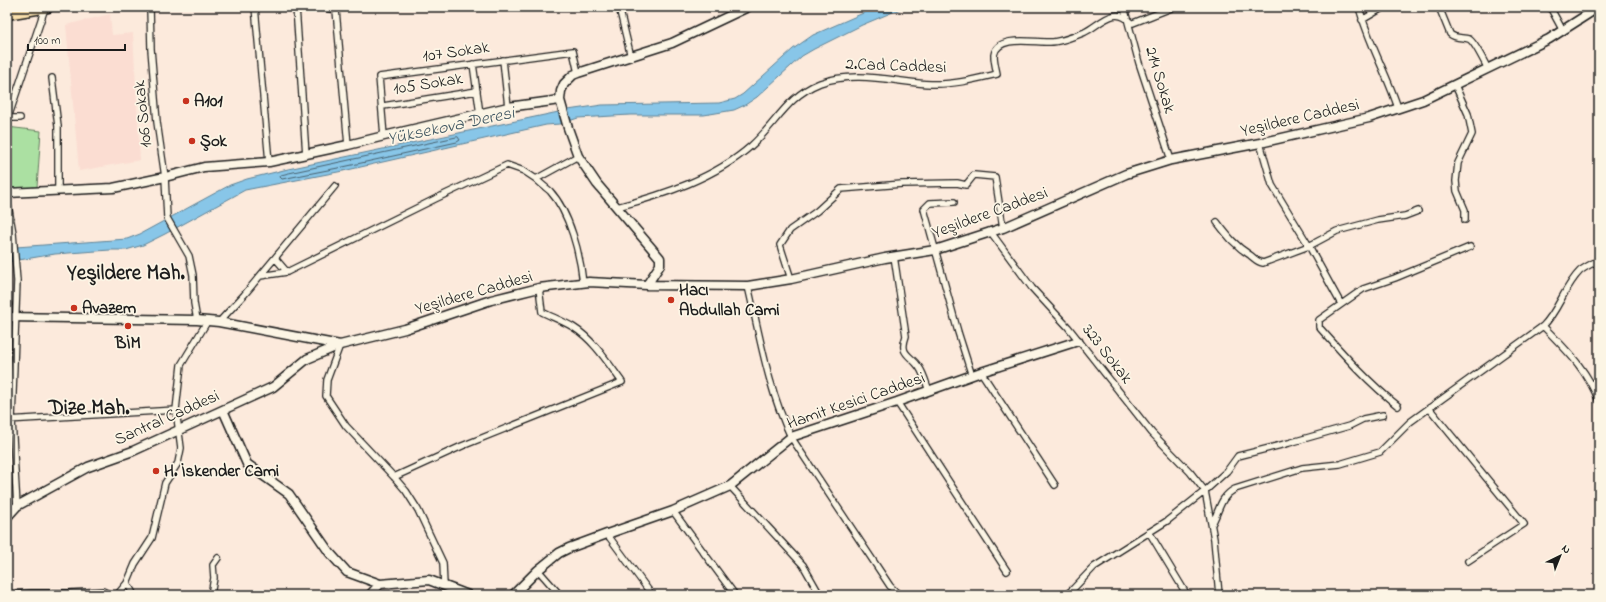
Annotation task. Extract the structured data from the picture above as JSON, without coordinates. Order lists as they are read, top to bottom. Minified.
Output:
{"streets":{"street":["107 Sokak","2.Cad Caddesi","214 Sokak","105 Sokak","106 Sokak","Yeşildere Caddesi","323 Sokak","Hamit Kesici Caddesi","Santral Caddesi"]},"crossings":[["107 Sokak","105 Sokak"],["2.Cad Caddesi","214 Sokak"],["214 Sokak","Yeşildere Caddesi"],["Yeşildere Caddesi","323 Sokak"],["Yeşildere Caddesi","Santral Caddesi"],["323 Sokak","Hamit Kesici Caddesi"]],"districts":["Yeşildere Mah.","Dize Mah."],"water":["Yüksekova Deresi"],"places":["A101","Şok","Hacı Abdullah Cami","Avazem","BİM","H. İskender Cami"],"scale_bar":"100 m","north":"top right"}
